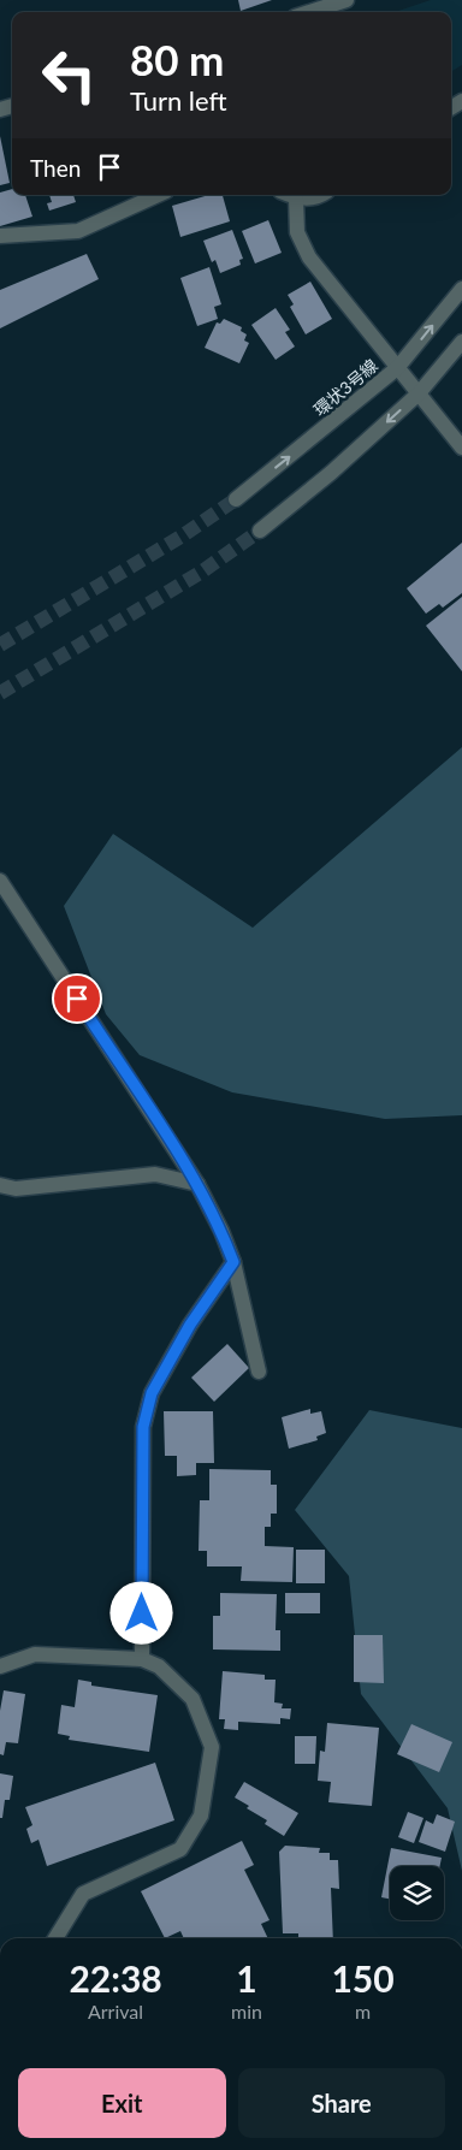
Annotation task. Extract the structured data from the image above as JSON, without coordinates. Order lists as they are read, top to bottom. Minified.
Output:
{"streets":{"street":["環状3号線"]},"page":{"turn":["80 m","Turn left"],"then":"Then","eta":["22:38","Arrival","1","min","150","m"],"buttons":["Exit","Share"]}}
